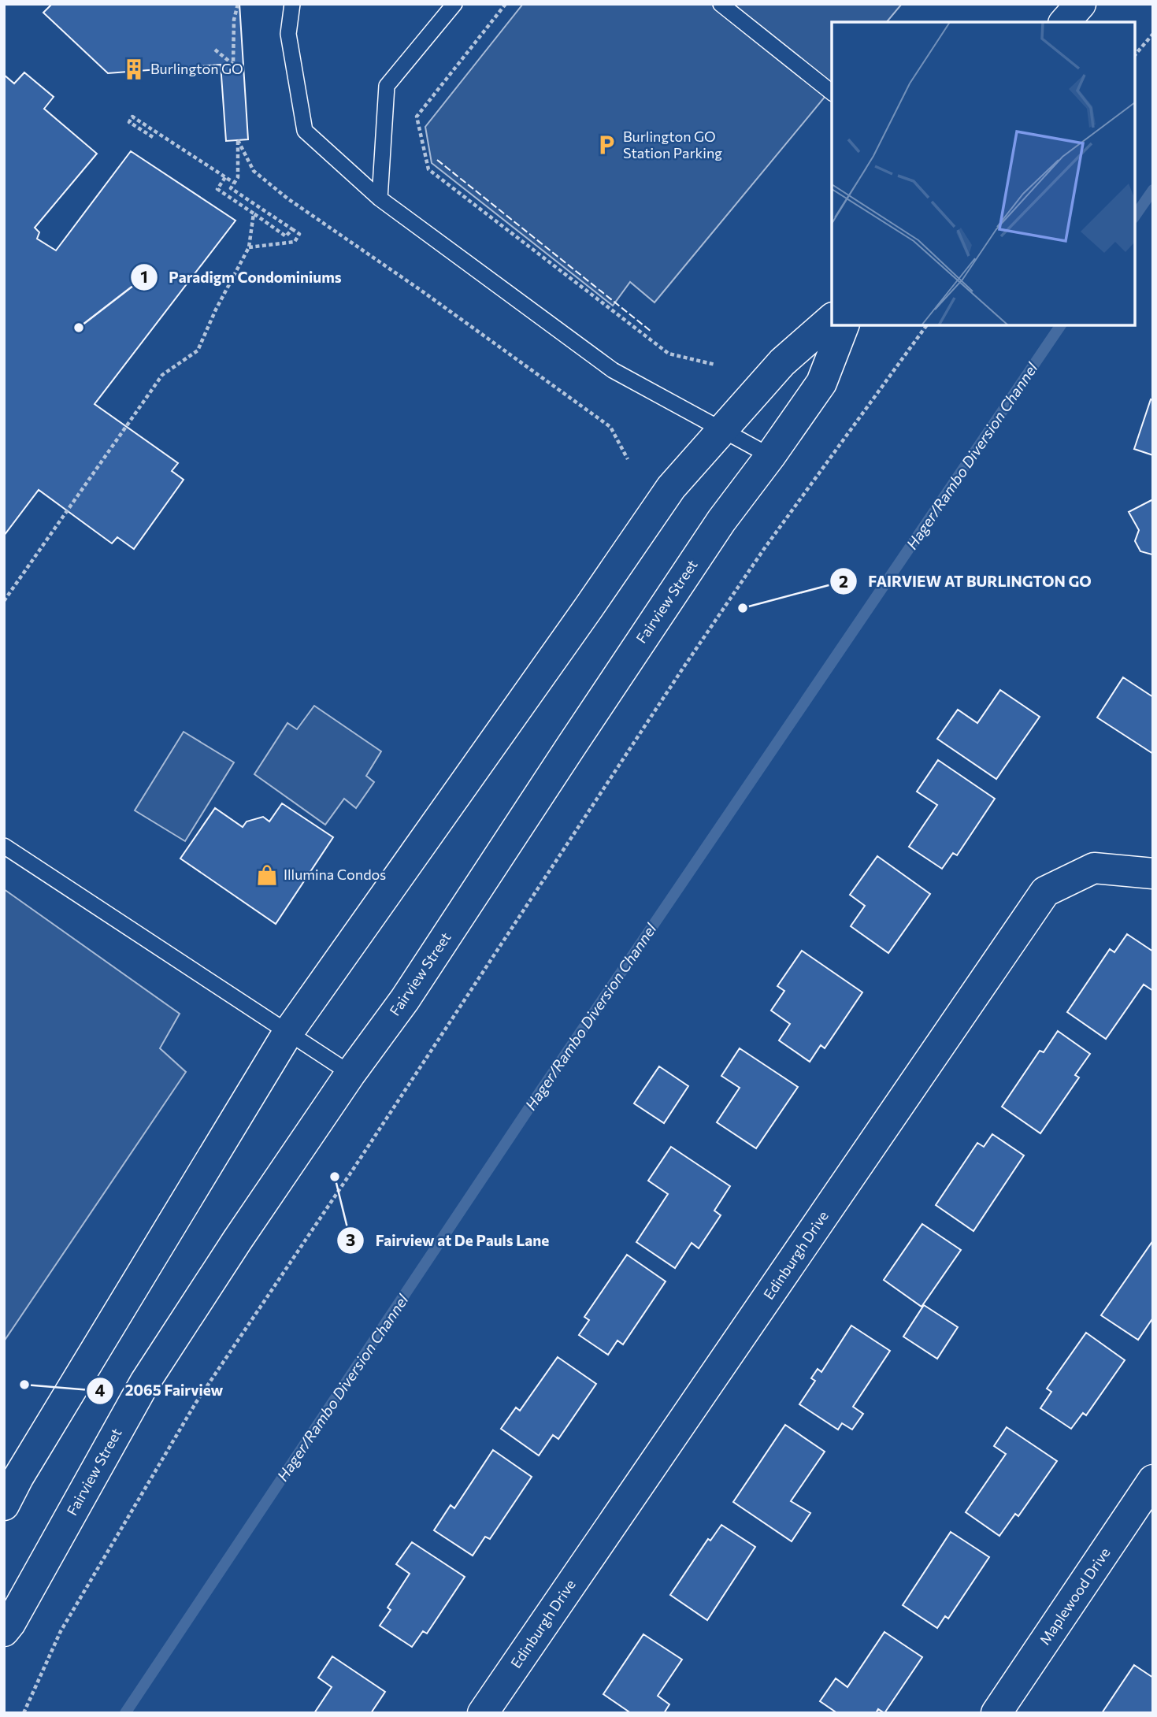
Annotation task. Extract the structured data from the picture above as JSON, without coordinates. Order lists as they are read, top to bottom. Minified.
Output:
{"streets":{"main road":["Fairview Street","Edinburgh Drive","Maplewood Drive"]},"water":["Hager/Rambo Diversion Channel"],"places":{"building":["Burlington GO"],"parking":["Burlington GO Station Parking"],"other":["Paradigm Condominiums","FAIRVIEW AT BURLINGTON GO","Fairview at De Pauls Lane","2065 Fairview"],"shop":["Illumina Condos"]}}
